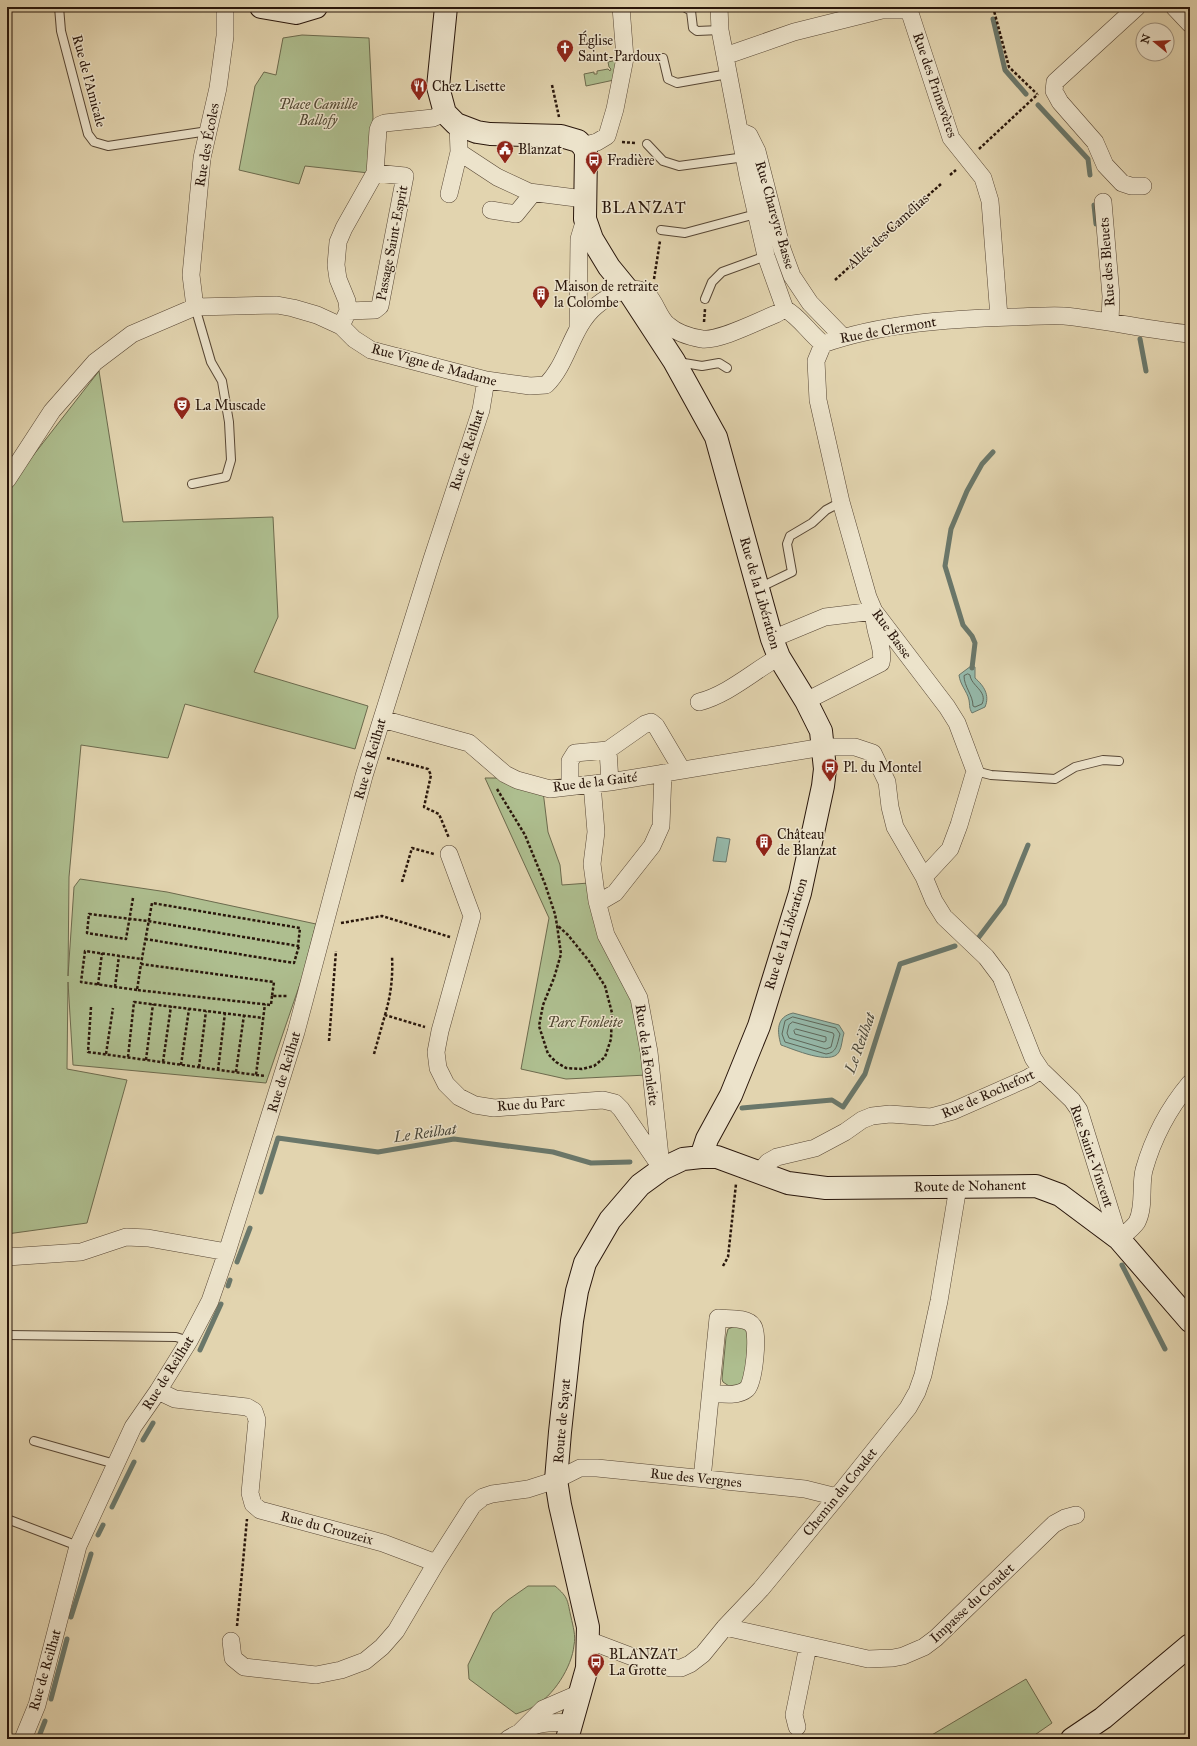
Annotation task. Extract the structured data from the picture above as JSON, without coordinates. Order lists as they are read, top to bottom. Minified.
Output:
{"streets":{"street":["Rue des Primevères","Rue des Écoles","Rue Chareyre Basse","Passage Saint-Esprit","Rue des Bleuets","Rue de Clermont","Rue Vigne de Madame","Rue de Reilhat","Rue de la Libération","Rue Basse","Rue de la Gaité","Rue de la Fonleite","Rue de Rochefort","Rue du Parc","Rue Saint-Vincent","Route de Nohanent","Route de Sayat","Rue des Vergnes","Chemin du Coudet","Rue du Crouzeix","Impasse du Coudet"],"lane":["Rue de l'Amicale"],"path":["Allée des Camélias"]},"crossings":[["Rue de l'Amicale","Rue des Écoles"],["Rue des Primevères","Rue Chareyre Basse"],["Rue des Primevères","Rue de Clermont"],["Rue des Écoles","Rue Vigne de Madame"],["Rue Chareyre Basse","Rue de Clermont"],["Passage Saint-Esprit","Rue Vigne de Madame"],["Rue des Bleuets","Rue de Clermont"],["Rue de Clermont","Rue Basse"],["Rue Vigne de Madame","Rue de Reilhat"],["Rue de Reilhat","Rue de la Gaité"],["Rue de la Libération","Rue de la Gaité"],["Rue de la Libération","Rue Saint-Vincent"],["Rue de la Libération","Route de Nohanent"],["Rue de la Libération","Route de Sayat"],["Rue de la Gaité","Rue de la Fonleite"],["Rue de la Gaité","Rue Saint-Vincent"],["Rue de la Fonleite","Rue du Parc"],["Rue de la Fonleite","Route de Sayat"],["Rue de Rochefort","Rue Saint-Vincent"],["Rue de Rochefort","Route de Nohanent"],["Rue du Parc","Route de Sayat"],["Rue Saint-Vincent","Route de Nohanent"],["Route de Nohanent","Route de Sayat"],["Route de Nohanent","Chemin du Coudet"],["Route de Sayat","Rue des Vergnes"],["Route de Sayat","Chemin du Coudet"],["Rue des Vergnes","Chemin du Coudet"],["Chemin du Coudet","Impasse du Coudet"]],"districts":["BLANZAT"],"water":["Le Reilhat"],"parks":["Place Camille Ballofy","Parc Fonleite"],"places":{"church":["Église Saint-Pardoux"],"restaurant":["Chez Lisette"],"public building":["Blanzat"],"bus stop":["Fradière","Pl. du Montel","BLANZAT La Grotte"],"building":["Maison de retraite la Colombe","Château de Blanzat"],"theatre":["La Muscade"]},"north":"left"}
